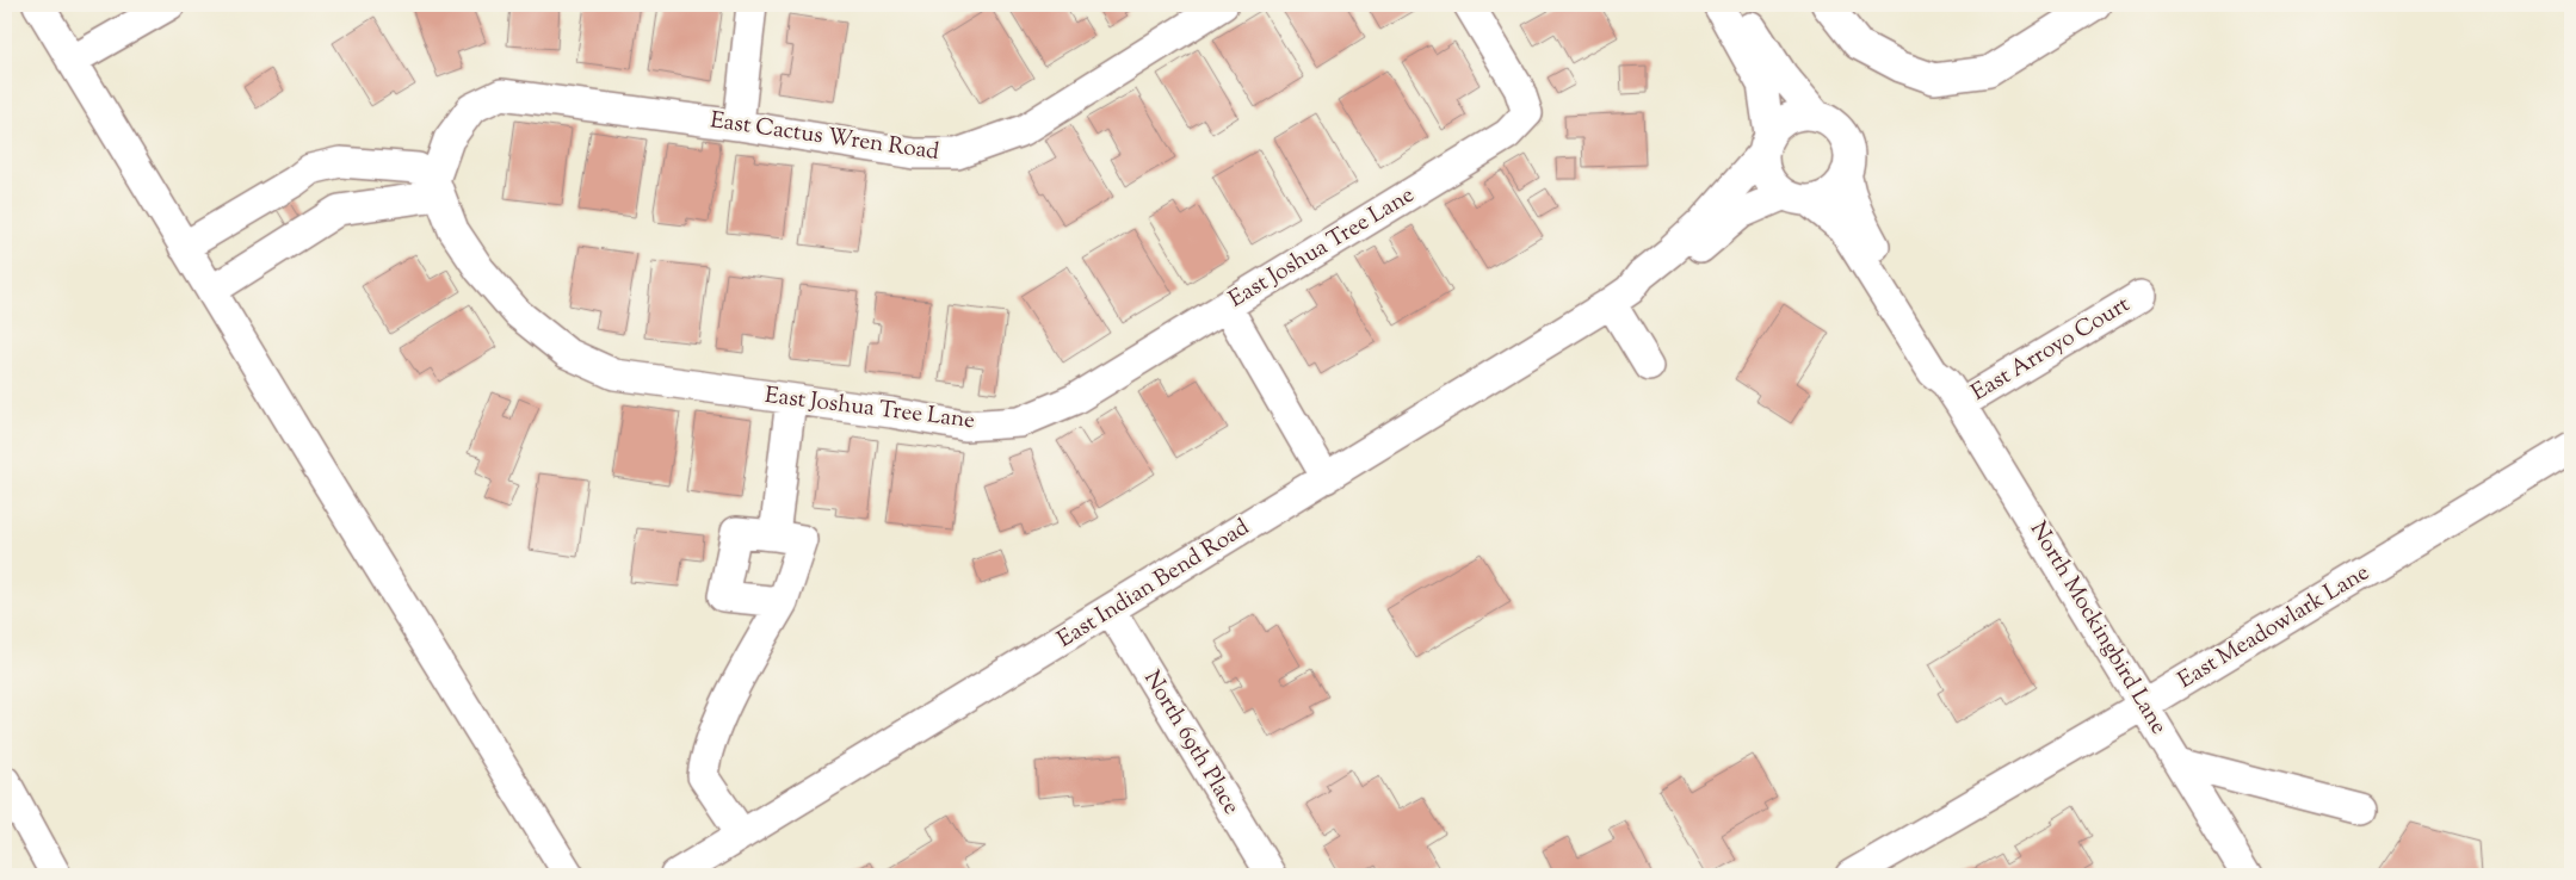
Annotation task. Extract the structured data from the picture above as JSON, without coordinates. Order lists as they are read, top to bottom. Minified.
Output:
{"streets":{"street":["East Cactus Wren Road","East Joshua Tree Lane","East Arroyo Court","East Indian Bend Road","East Meadowlark Lane","North Mockingbird Lane","North 69th Place"]},"crossings":[["East Cactus Wren Road","East Joshua Tree Lane"],["East Arroyo Court","North Mockingbird Lane"],["East Indian Bend Road","North Mockingbird Lane"],["East Indian Bend Road","North 69th Place"],["East Meadowlark Lane","North Mockingbird Lane"]]}
